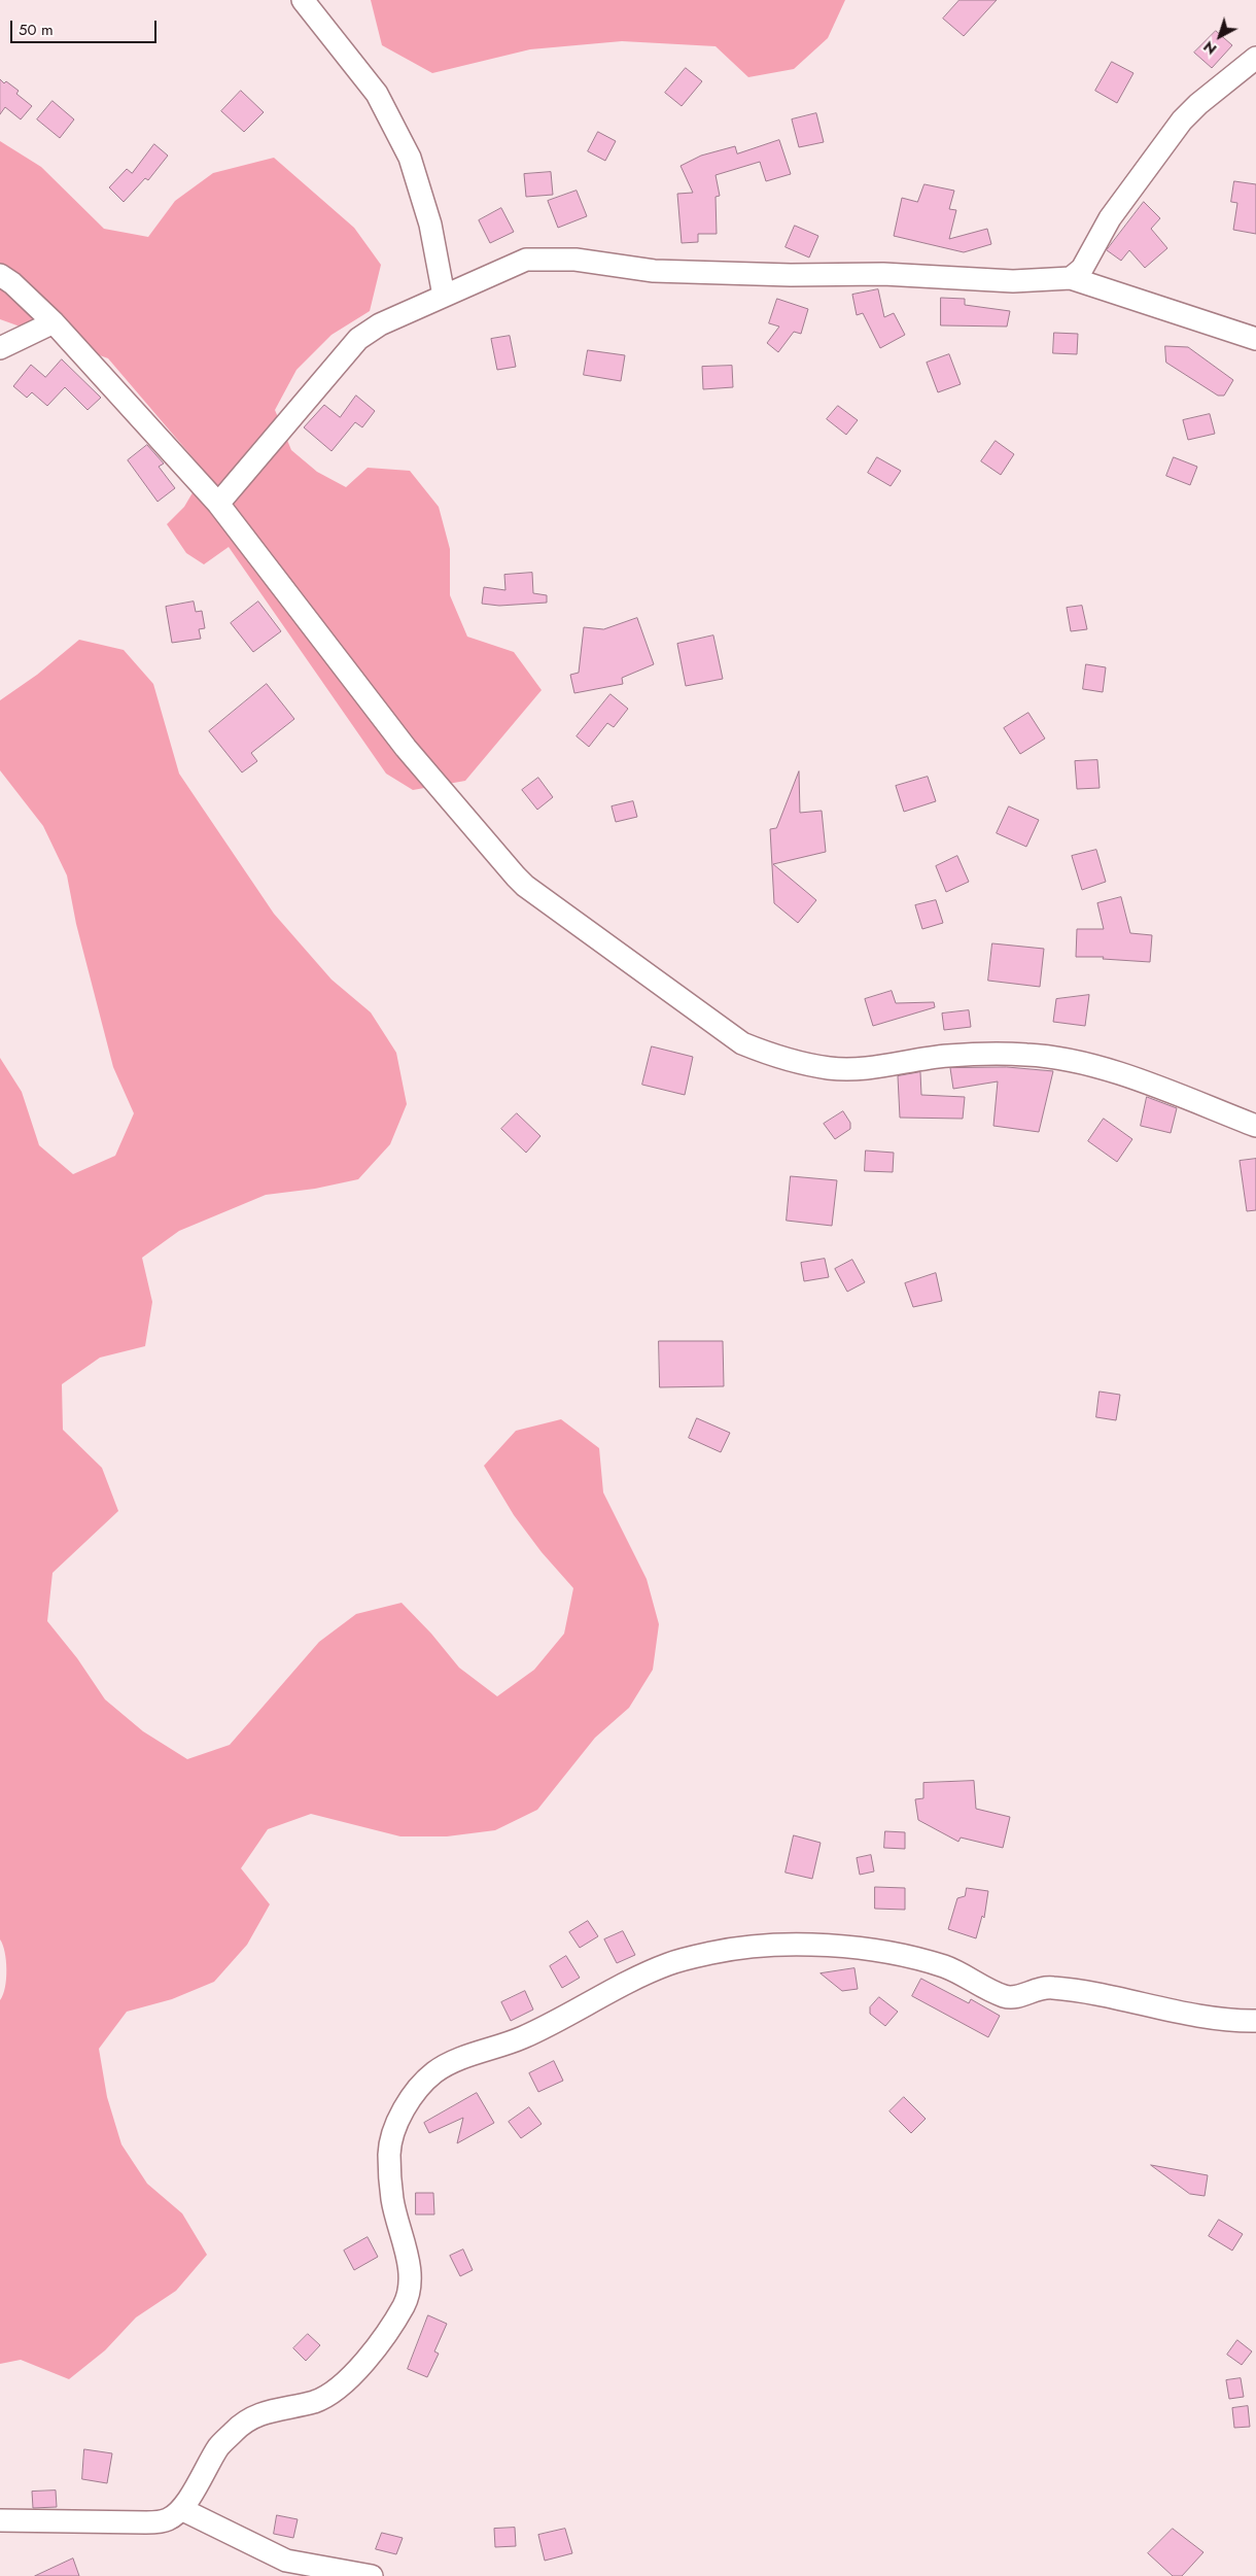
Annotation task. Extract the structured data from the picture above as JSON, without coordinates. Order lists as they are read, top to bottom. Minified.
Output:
{"scale_bar":"50 m","north":"bottom left"}
